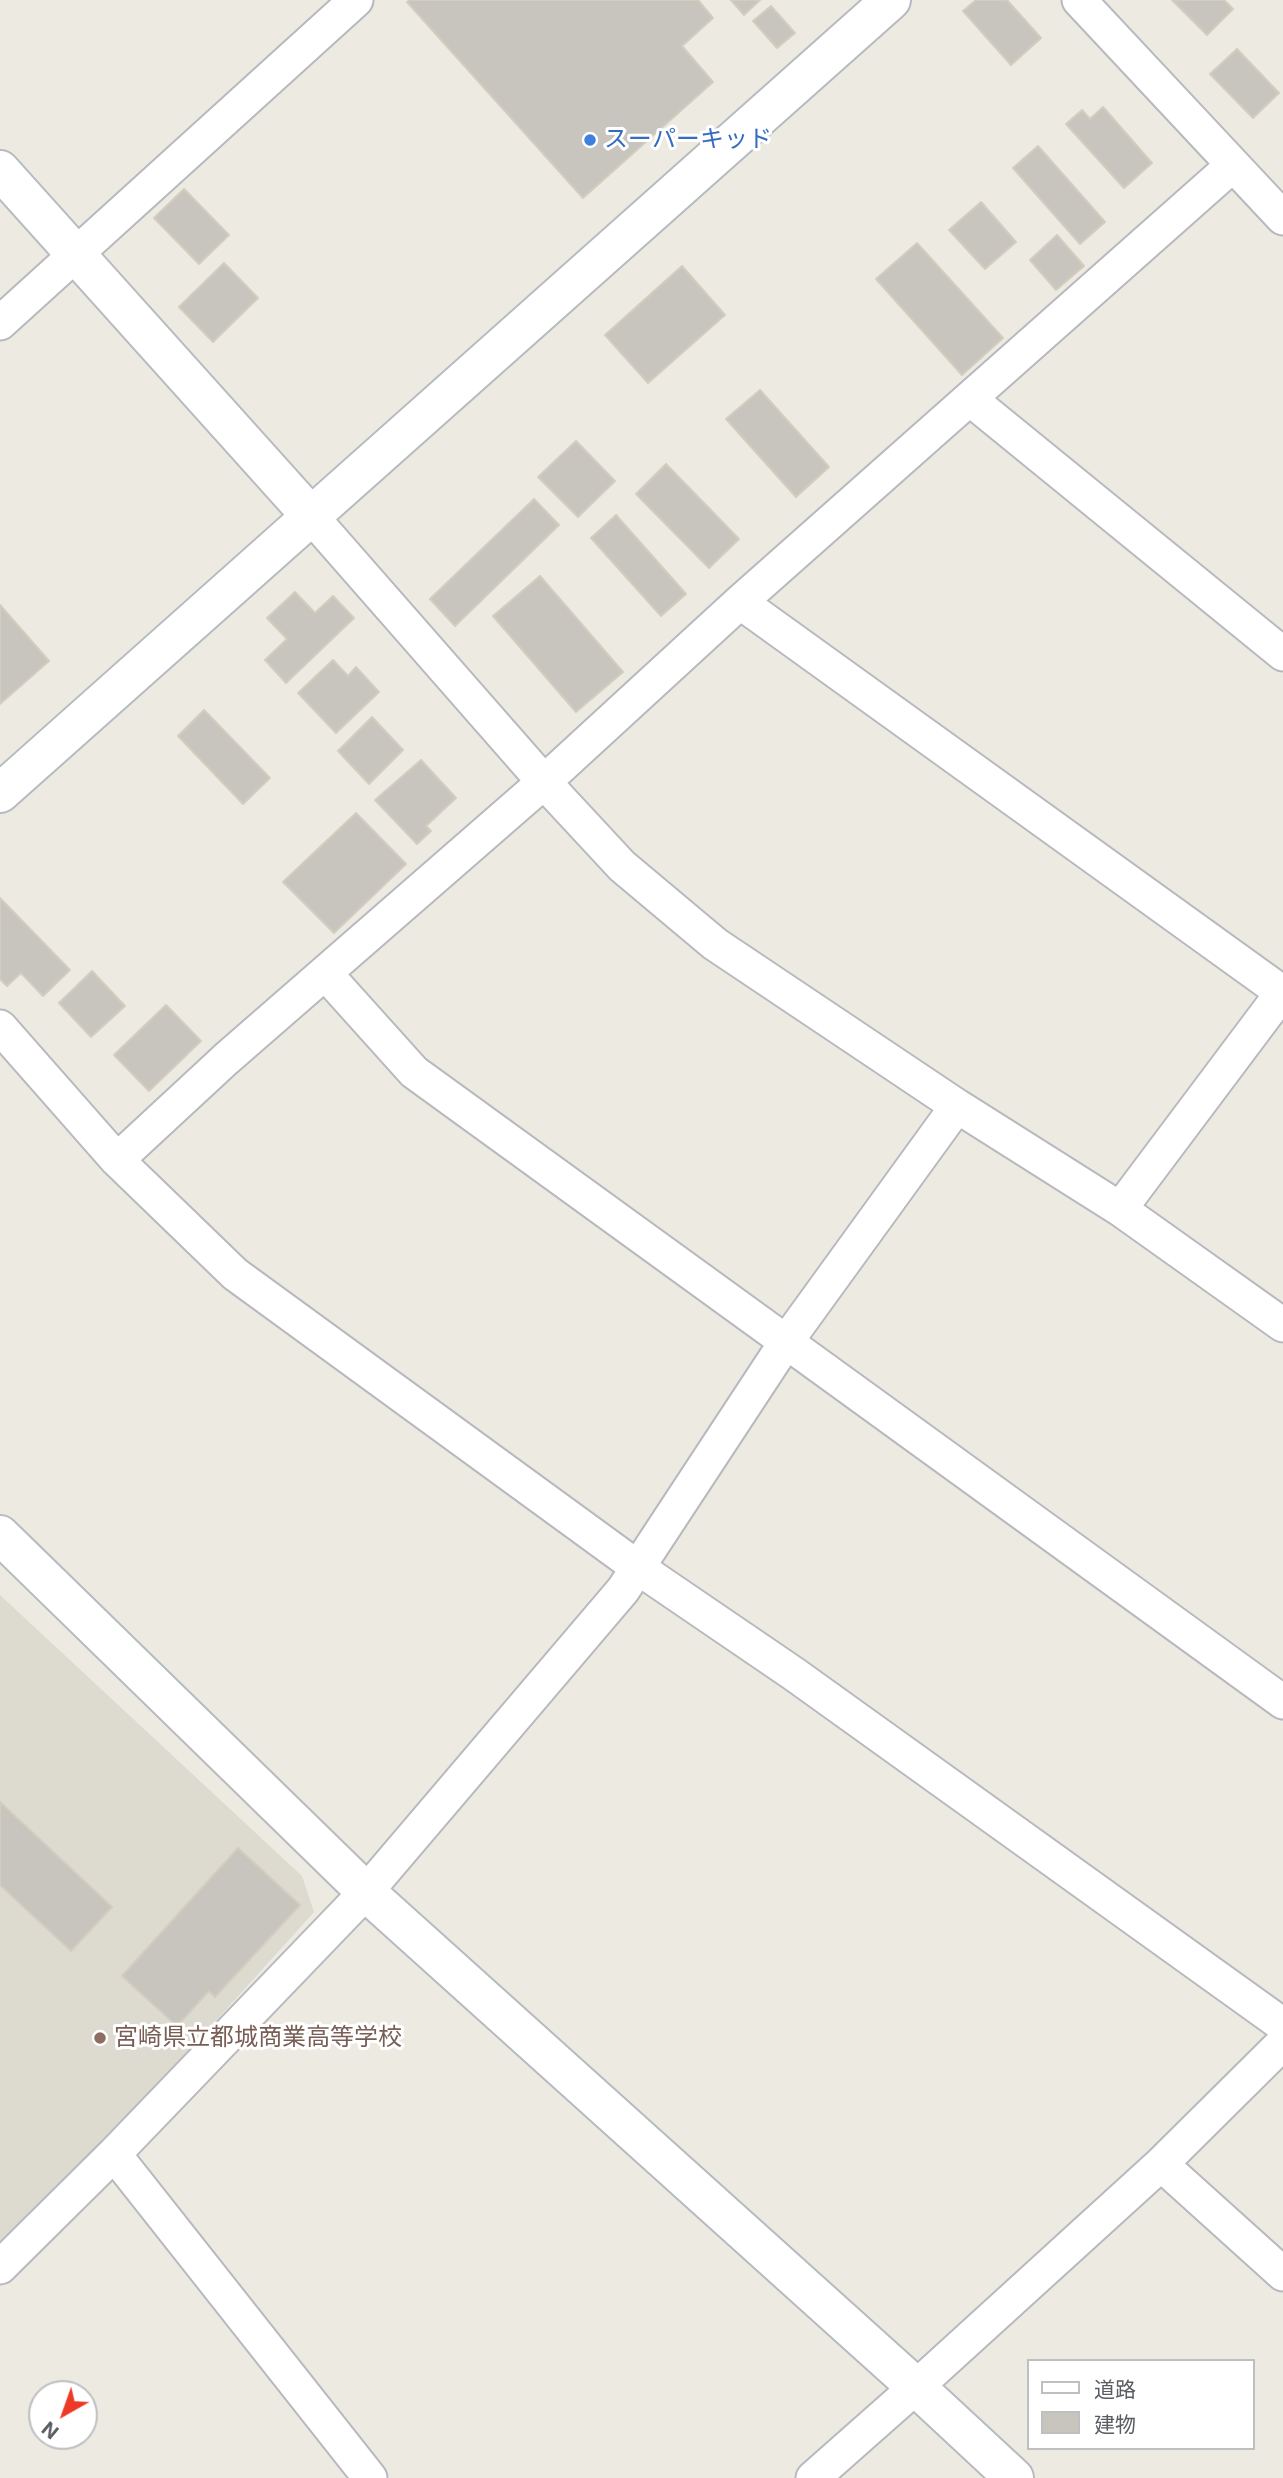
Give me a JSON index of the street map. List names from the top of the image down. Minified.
{"places":["スーパーキッド","宮崎県立都城商業高等学校"],"legend":["道路","建物"],"north":"bottom left"}
